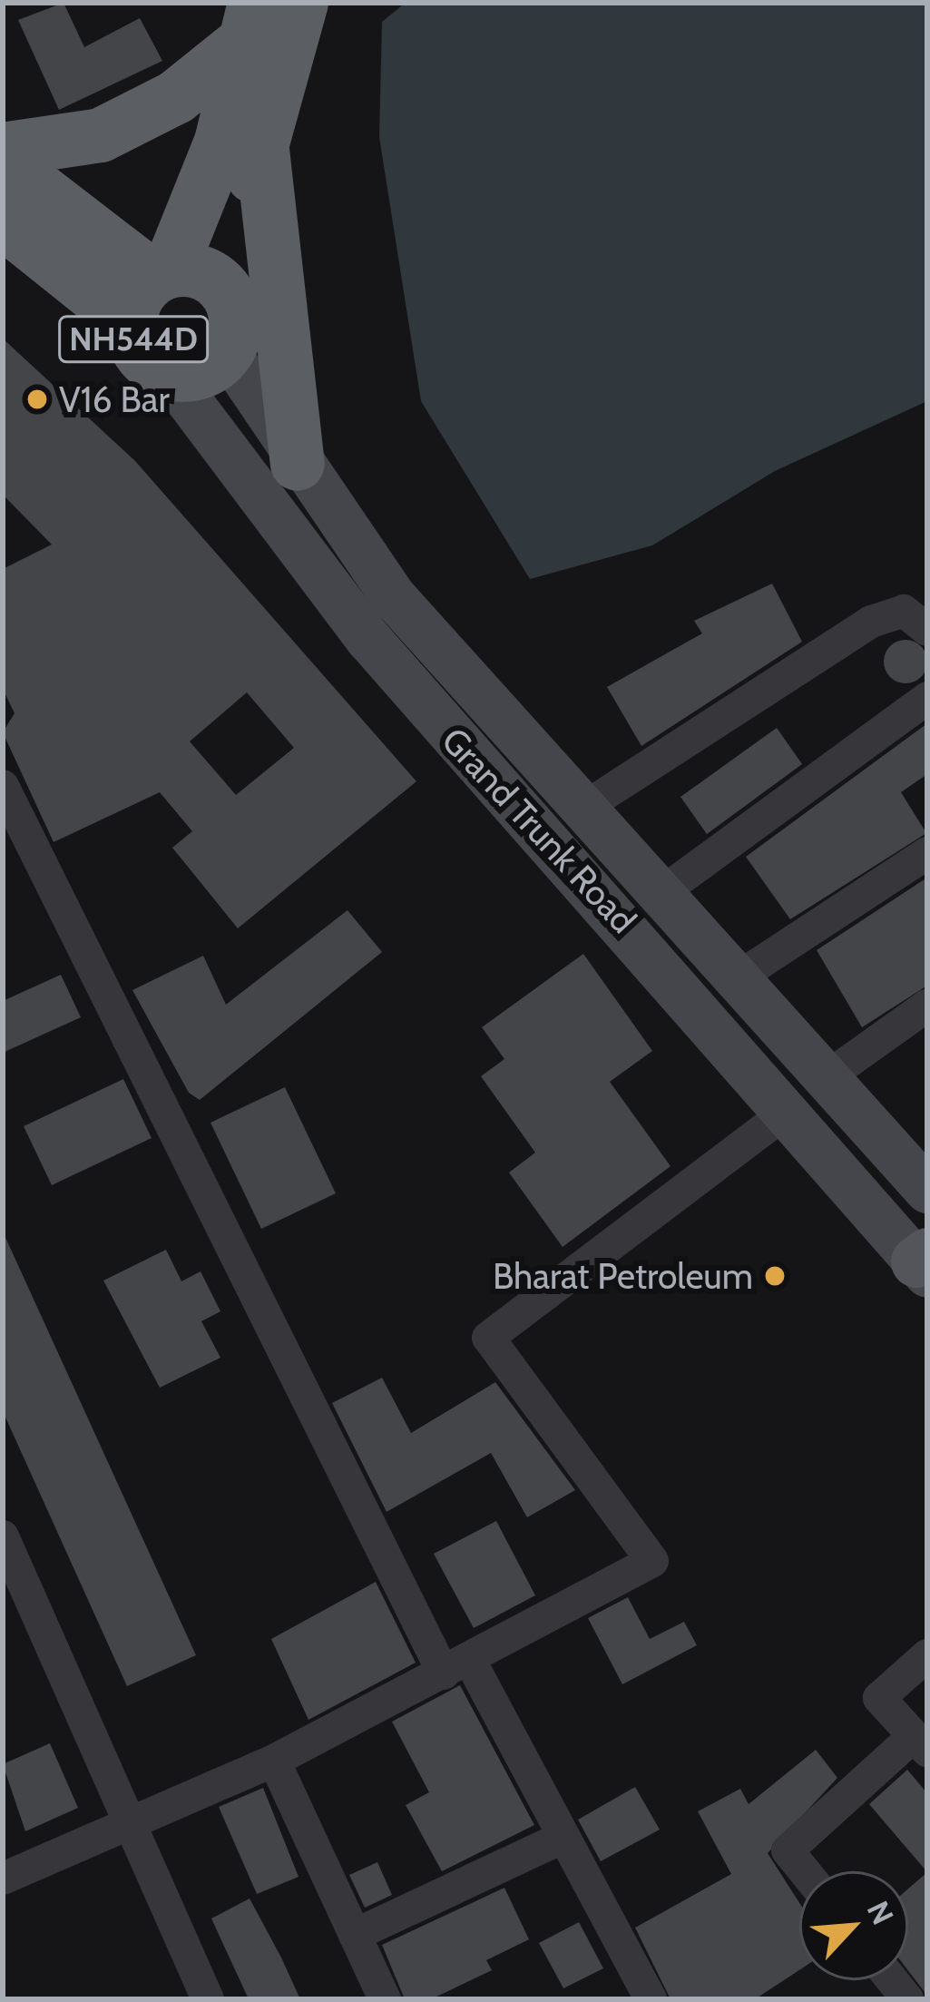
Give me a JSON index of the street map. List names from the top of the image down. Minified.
{"streets":{"highway":["NH544D"],"main road":["Grand Trunk Road"]},"crossings":[["NH544D","Grand Trunk Road"]],"places":["V16 Bar","Bharat Petroleum"],"north":"top right"}
